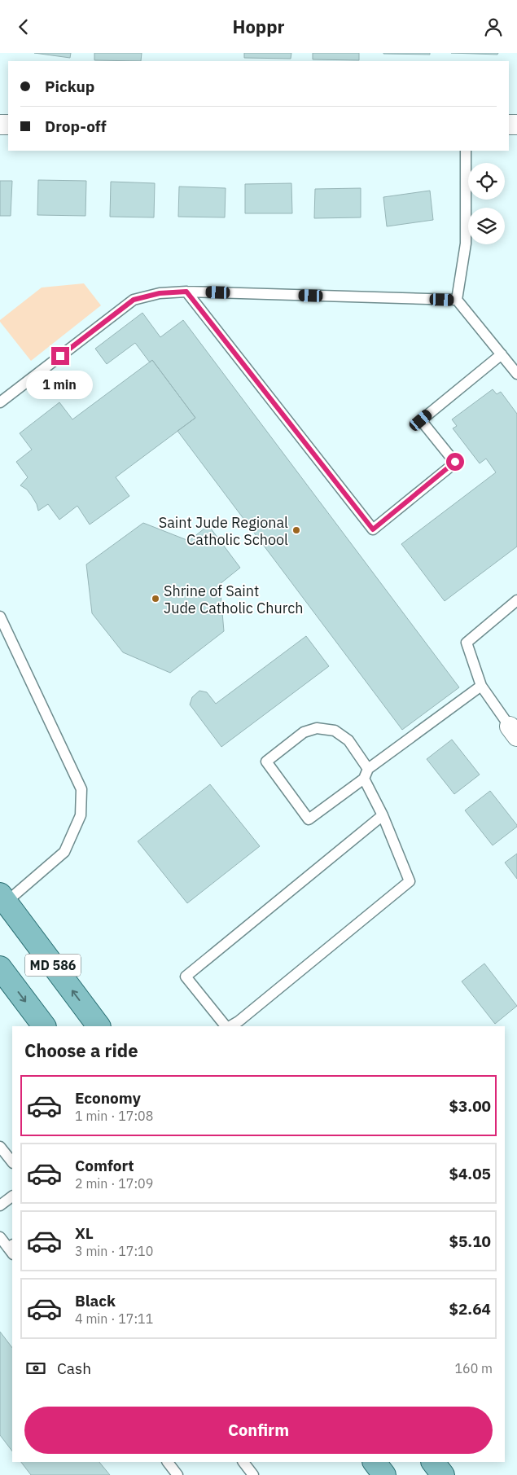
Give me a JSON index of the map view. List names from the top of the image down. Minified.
{"streets":{"main road":["MD 586"]},"places":["Saint Jude Regional Catholic School","Shrine of Saint Jude Catholic Church"],"page":{"header":"Hoppr","banner":["Pickup","Drop-off"],"bubble":"1 min","heading":"Choose a ride","list":[{"name":"Economy","note":"1 min · 17:08","value":"$3.00"},{"name":"Comfort","note":"2 min · 17:09","value":"$4.05"},{"name":"XL","note":"3 min · 17:10","value":"$5.10"},{"name":"Black","note":"4 min · 17:11","value":"$2.64"}],"pay":["Cash","160 m"],"buttons":"Confirm"}}
